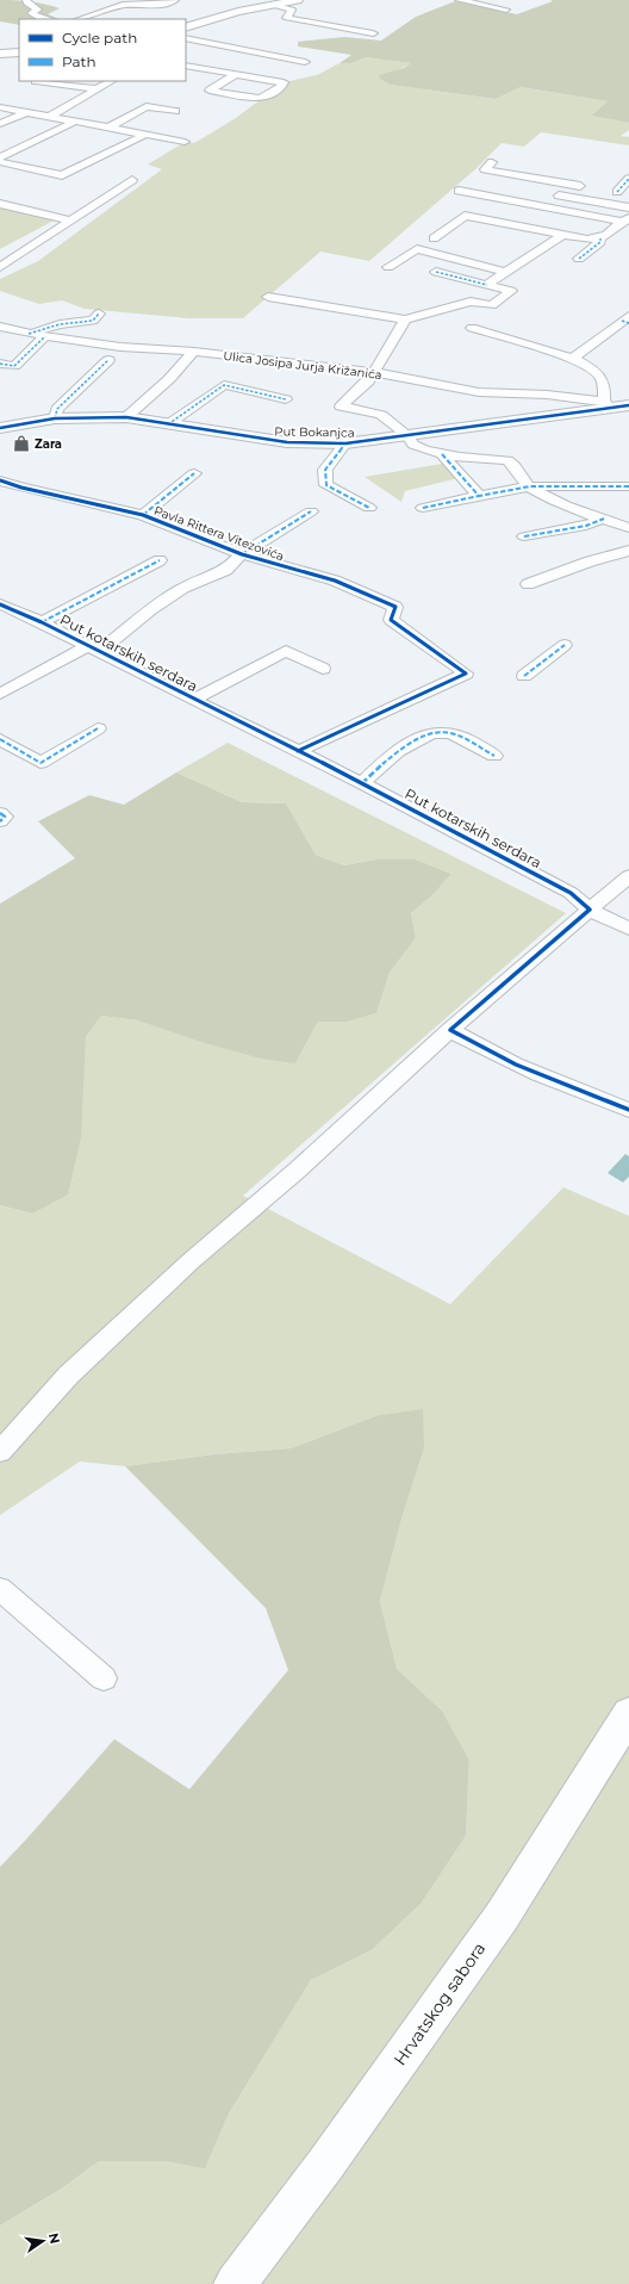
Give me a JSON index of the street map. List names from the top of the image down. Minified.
{"streets":{"main road":["Put Bokanjca","Hrvatskog sabora"],"street":["Ulica Josipa Jurja Križanića","Pavla Rittera Vitezovića","Put kotarskih serdara"]},"crossings":[["Ulica Josipa Jurja Križanića","Put Bokanjca"],["Pavla Rittera Vitezovića","Put kotarskih serdara"]],"places":{"shop":["Zara"]},"legend":["Cycle path","Path"],"north":"right"}
